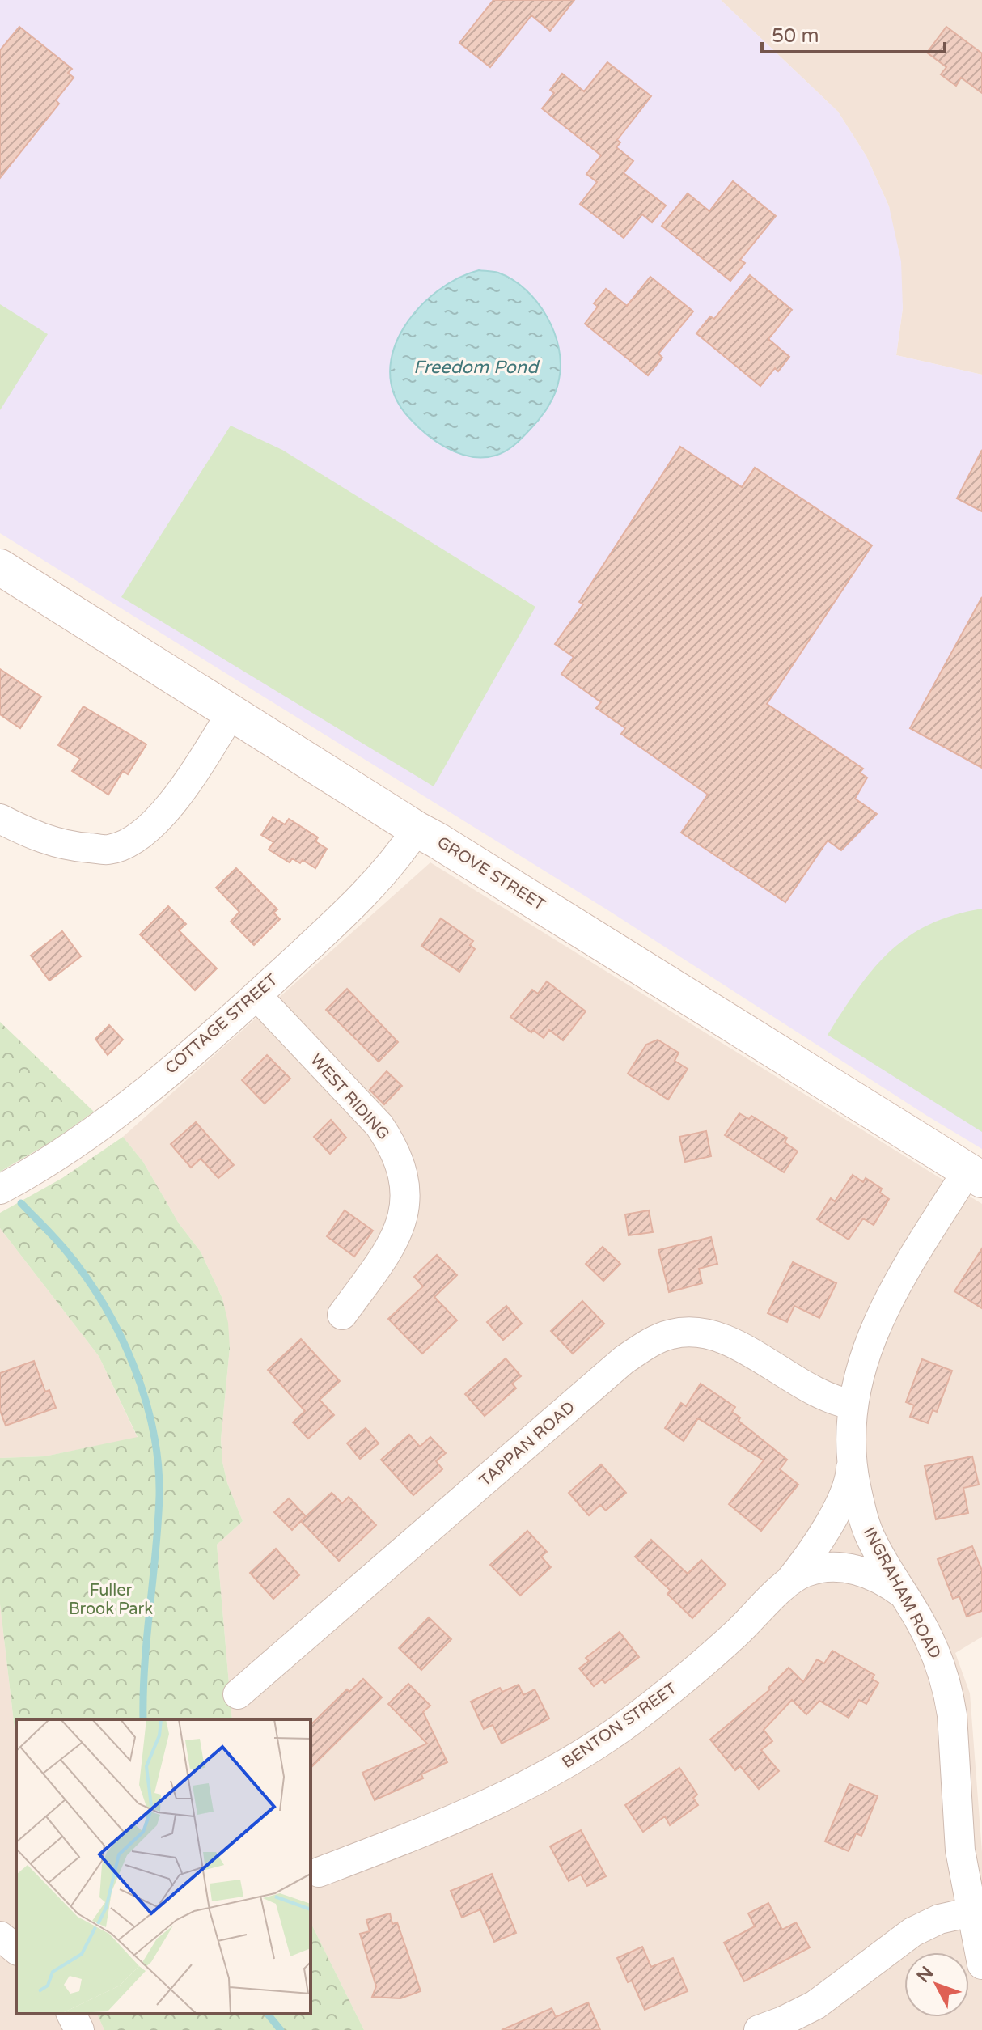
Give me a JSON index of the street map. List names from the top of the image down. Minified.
{"streets":{"street":["GROVE STREET","COTTAGE STREET","WEST RIDING","TAPPAN ROAD","INGRAHAM ROAD","BENTON STREET"]},"crossings":[["GROVE STREET","COTTAGE STREET"],["GROVE STREET","INGRAHAM ROAD"],["COTTAGE STREET","WEST RIDING"],["TAPPAN ROAD","INGRAHAM ROAD"],["INGRAHAM ROAD","BENTON STREET"]],"water":["Freedom Pond"],"parks":["Fuller Brook Park"],"scale_bar":"50 m","north":"top left"}
